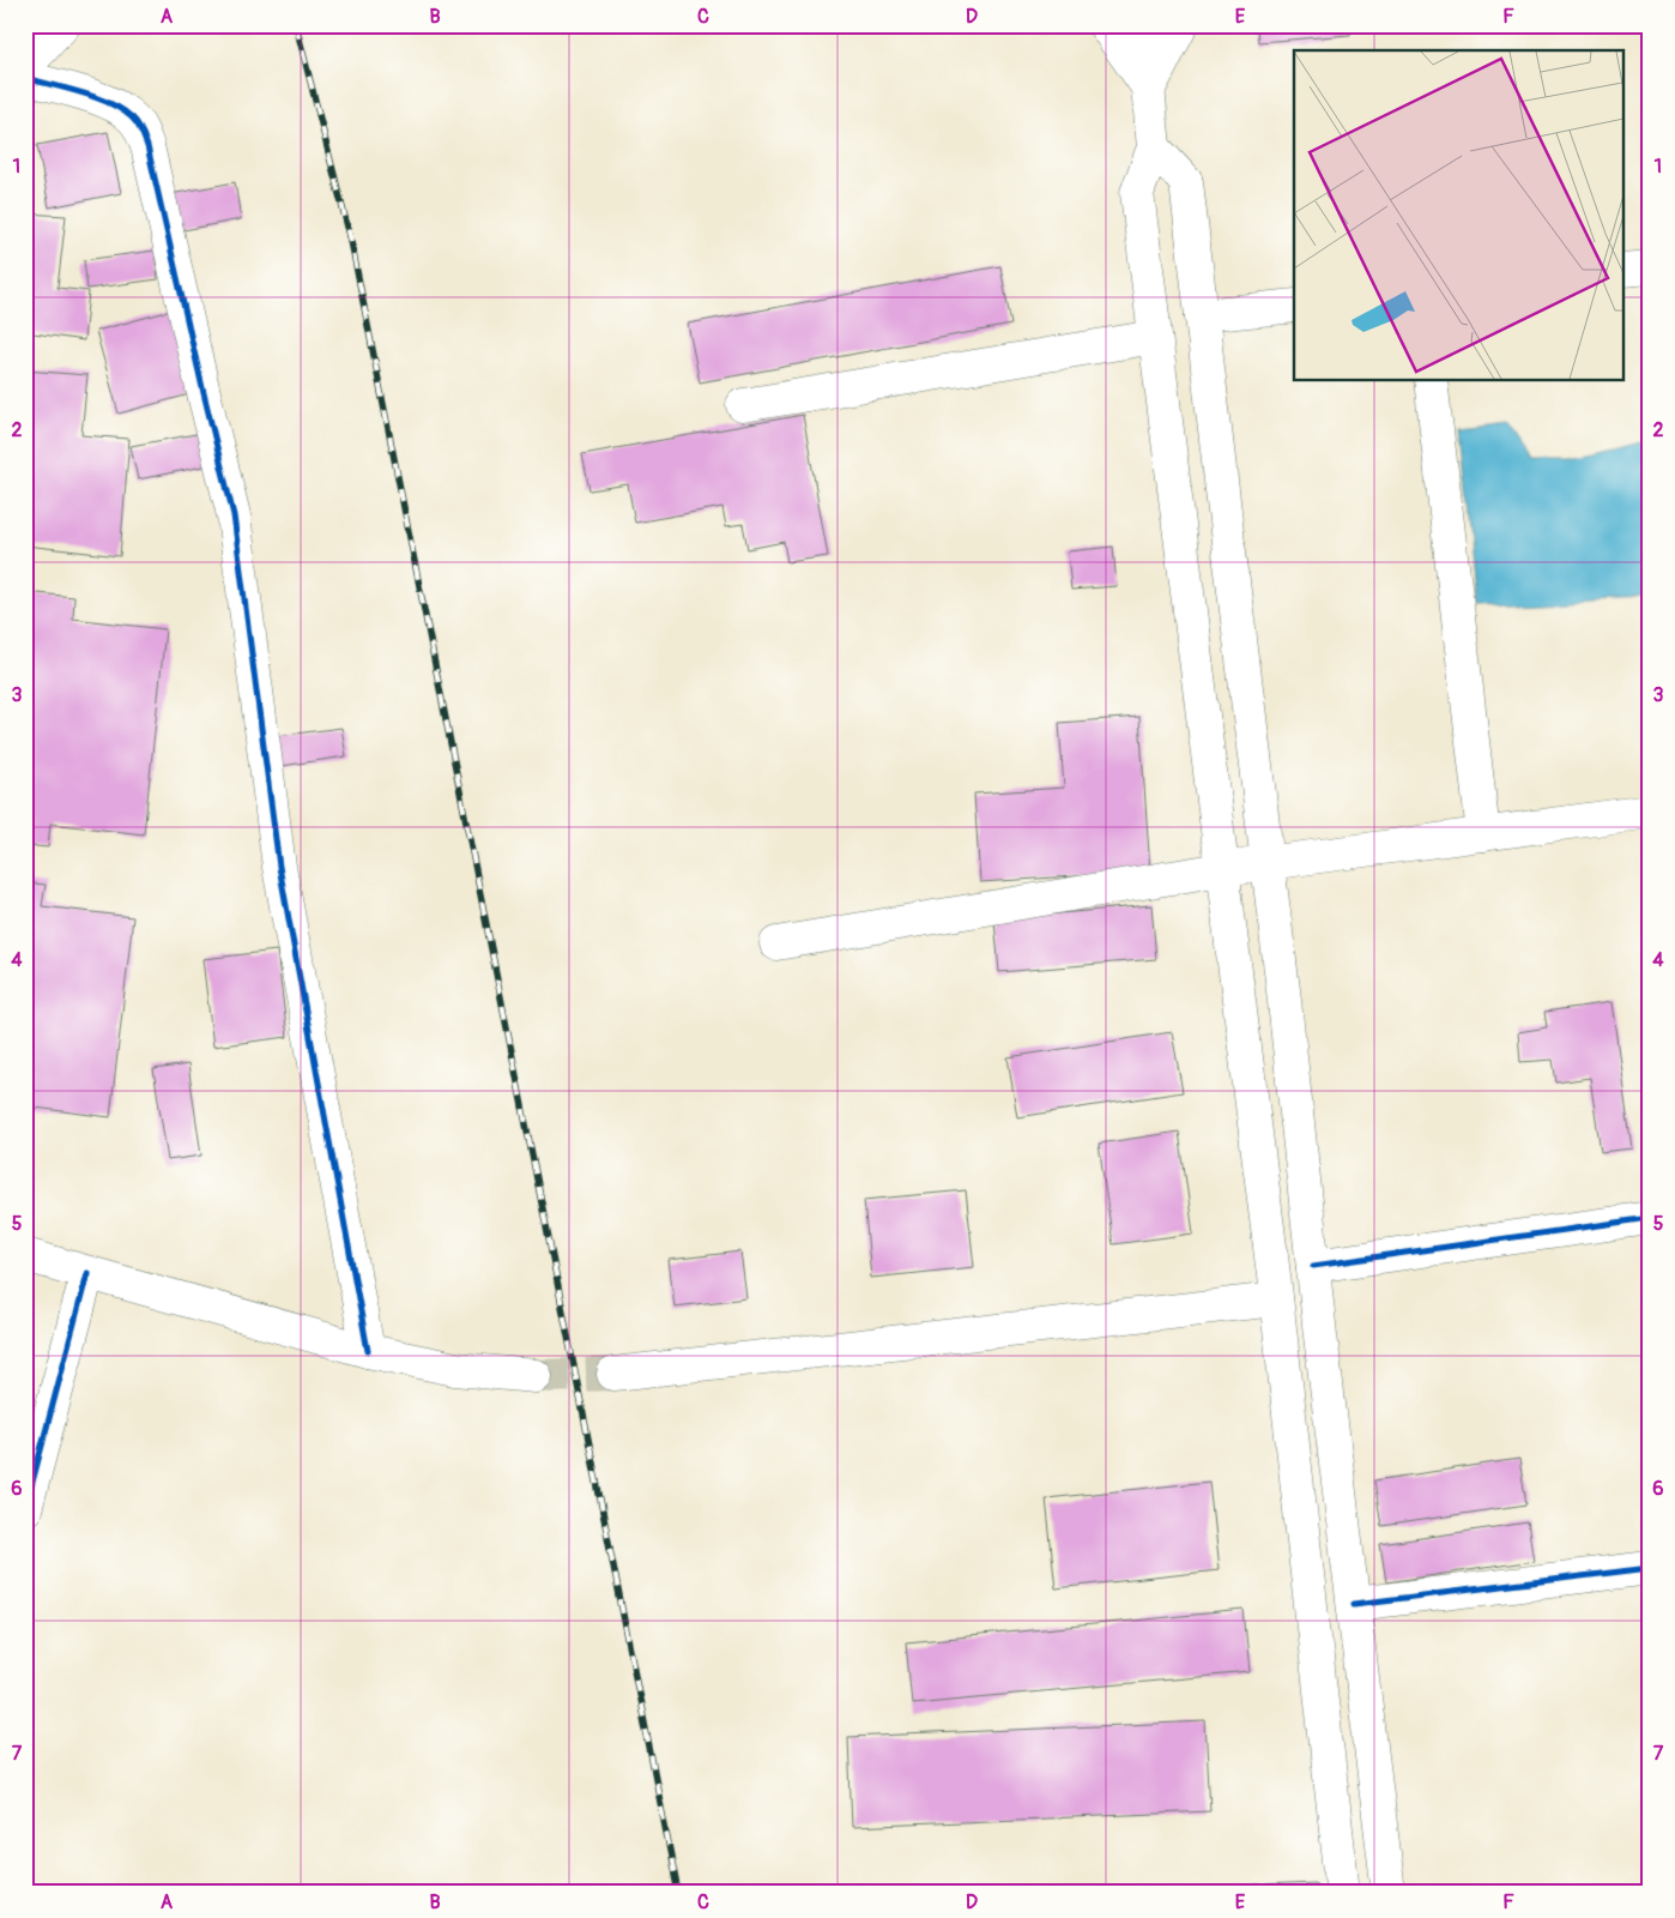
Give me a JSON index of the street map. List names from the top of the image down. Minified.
{"grid":{"columns":["A","B","C","D","E","F"],"rows":["1","2","3","4","5","6","7"]}}
